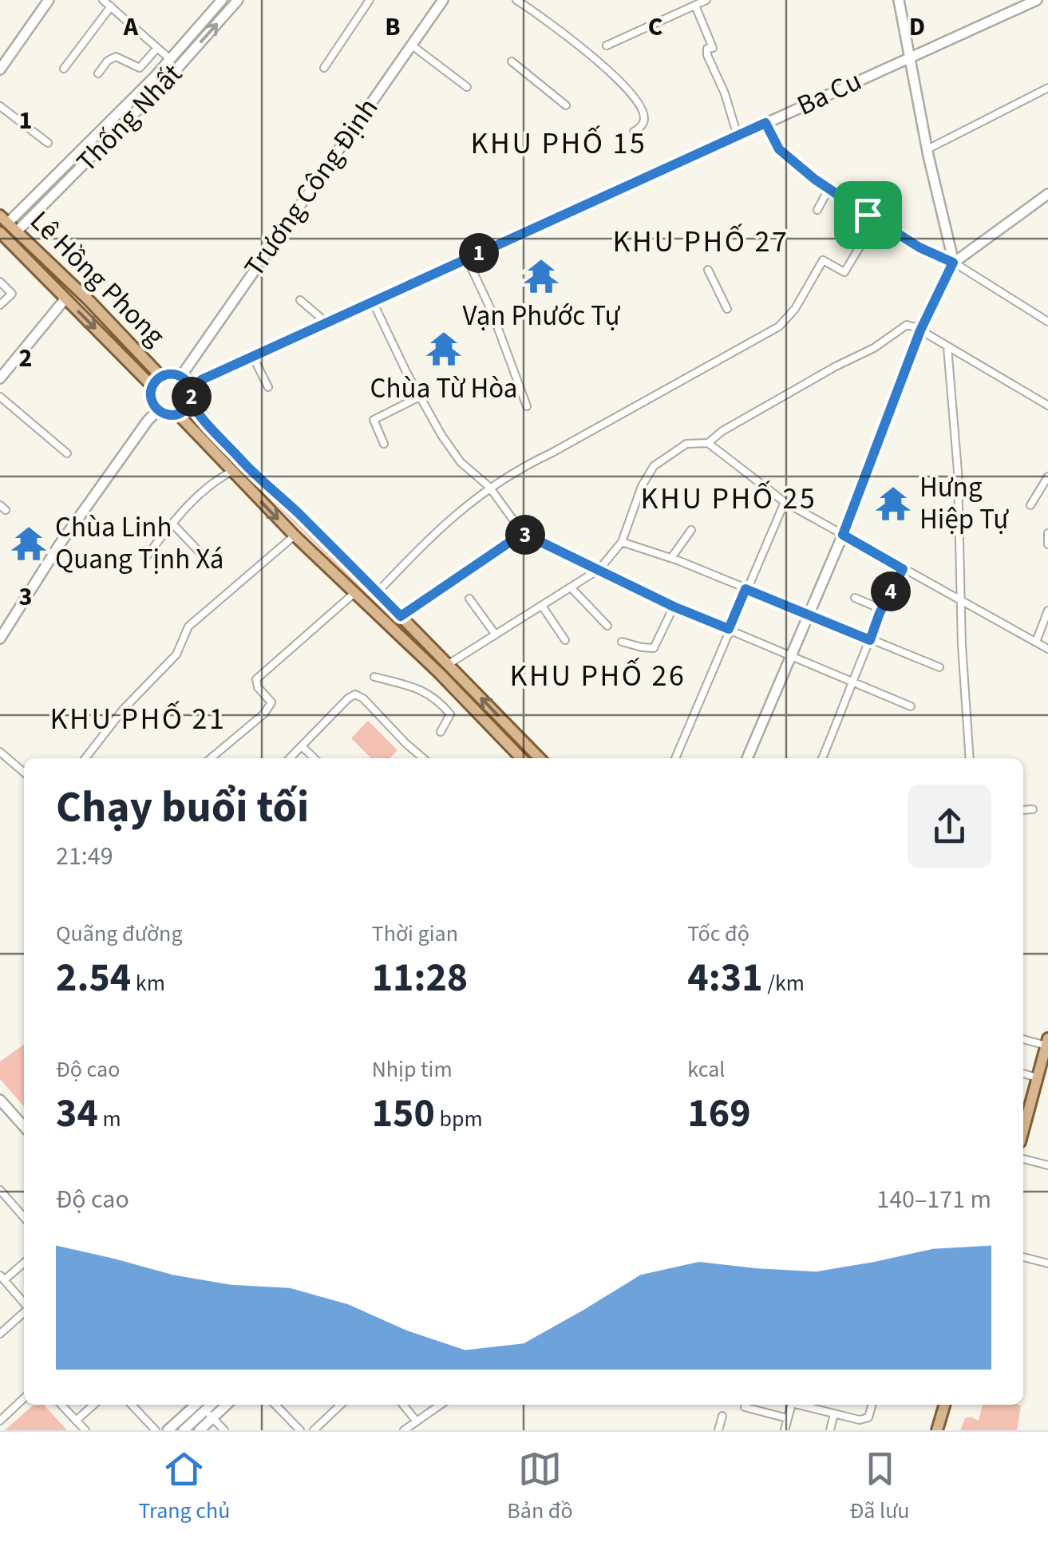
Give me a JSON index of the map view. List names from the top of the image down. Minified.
{"streets":{"main road":["Ba Cu","Thống Nhất","Trương Công Định","Lê Hồng Phong"]},"crossings":[["Ba Cu","Trương Công Định"],["Ba Cu","Lê Hồng Phong"],["Thống Nhất","Lê Hồng Phong"],["Trương Công Định","Lê Hồng Phong"]],"districts":["KHU PHỐ 15","KHU PHỐ 27","KHU PHỐ 25","KHU PHỐ 26","KHU PHỐ 21"],"places":{"temple":["Vạn Phước Tự","Chùa Từ Hòa","Hưng Hiệp Tự","Chùa Linh Quang Tịnh Xá"]},"page":{"pins":["1","2","3","4"],"heading":["Chạy buổi tối","21:49"],"stats":[["Quãng đường","2.54 km"],["Thời gian","11:28"],["Tốc độ","4:31 /km"],["Độ cao","34 m"],["Nhịp tim","150 bpm"],["kcal","169"]],"chart":["Độ cao","140–171 m"],"tabs":["Trang chủ","Bản đồ","Đã lưu"]},"grid":{"columns":["A","B","C","D"],"rows":["1","2","3"]}}
